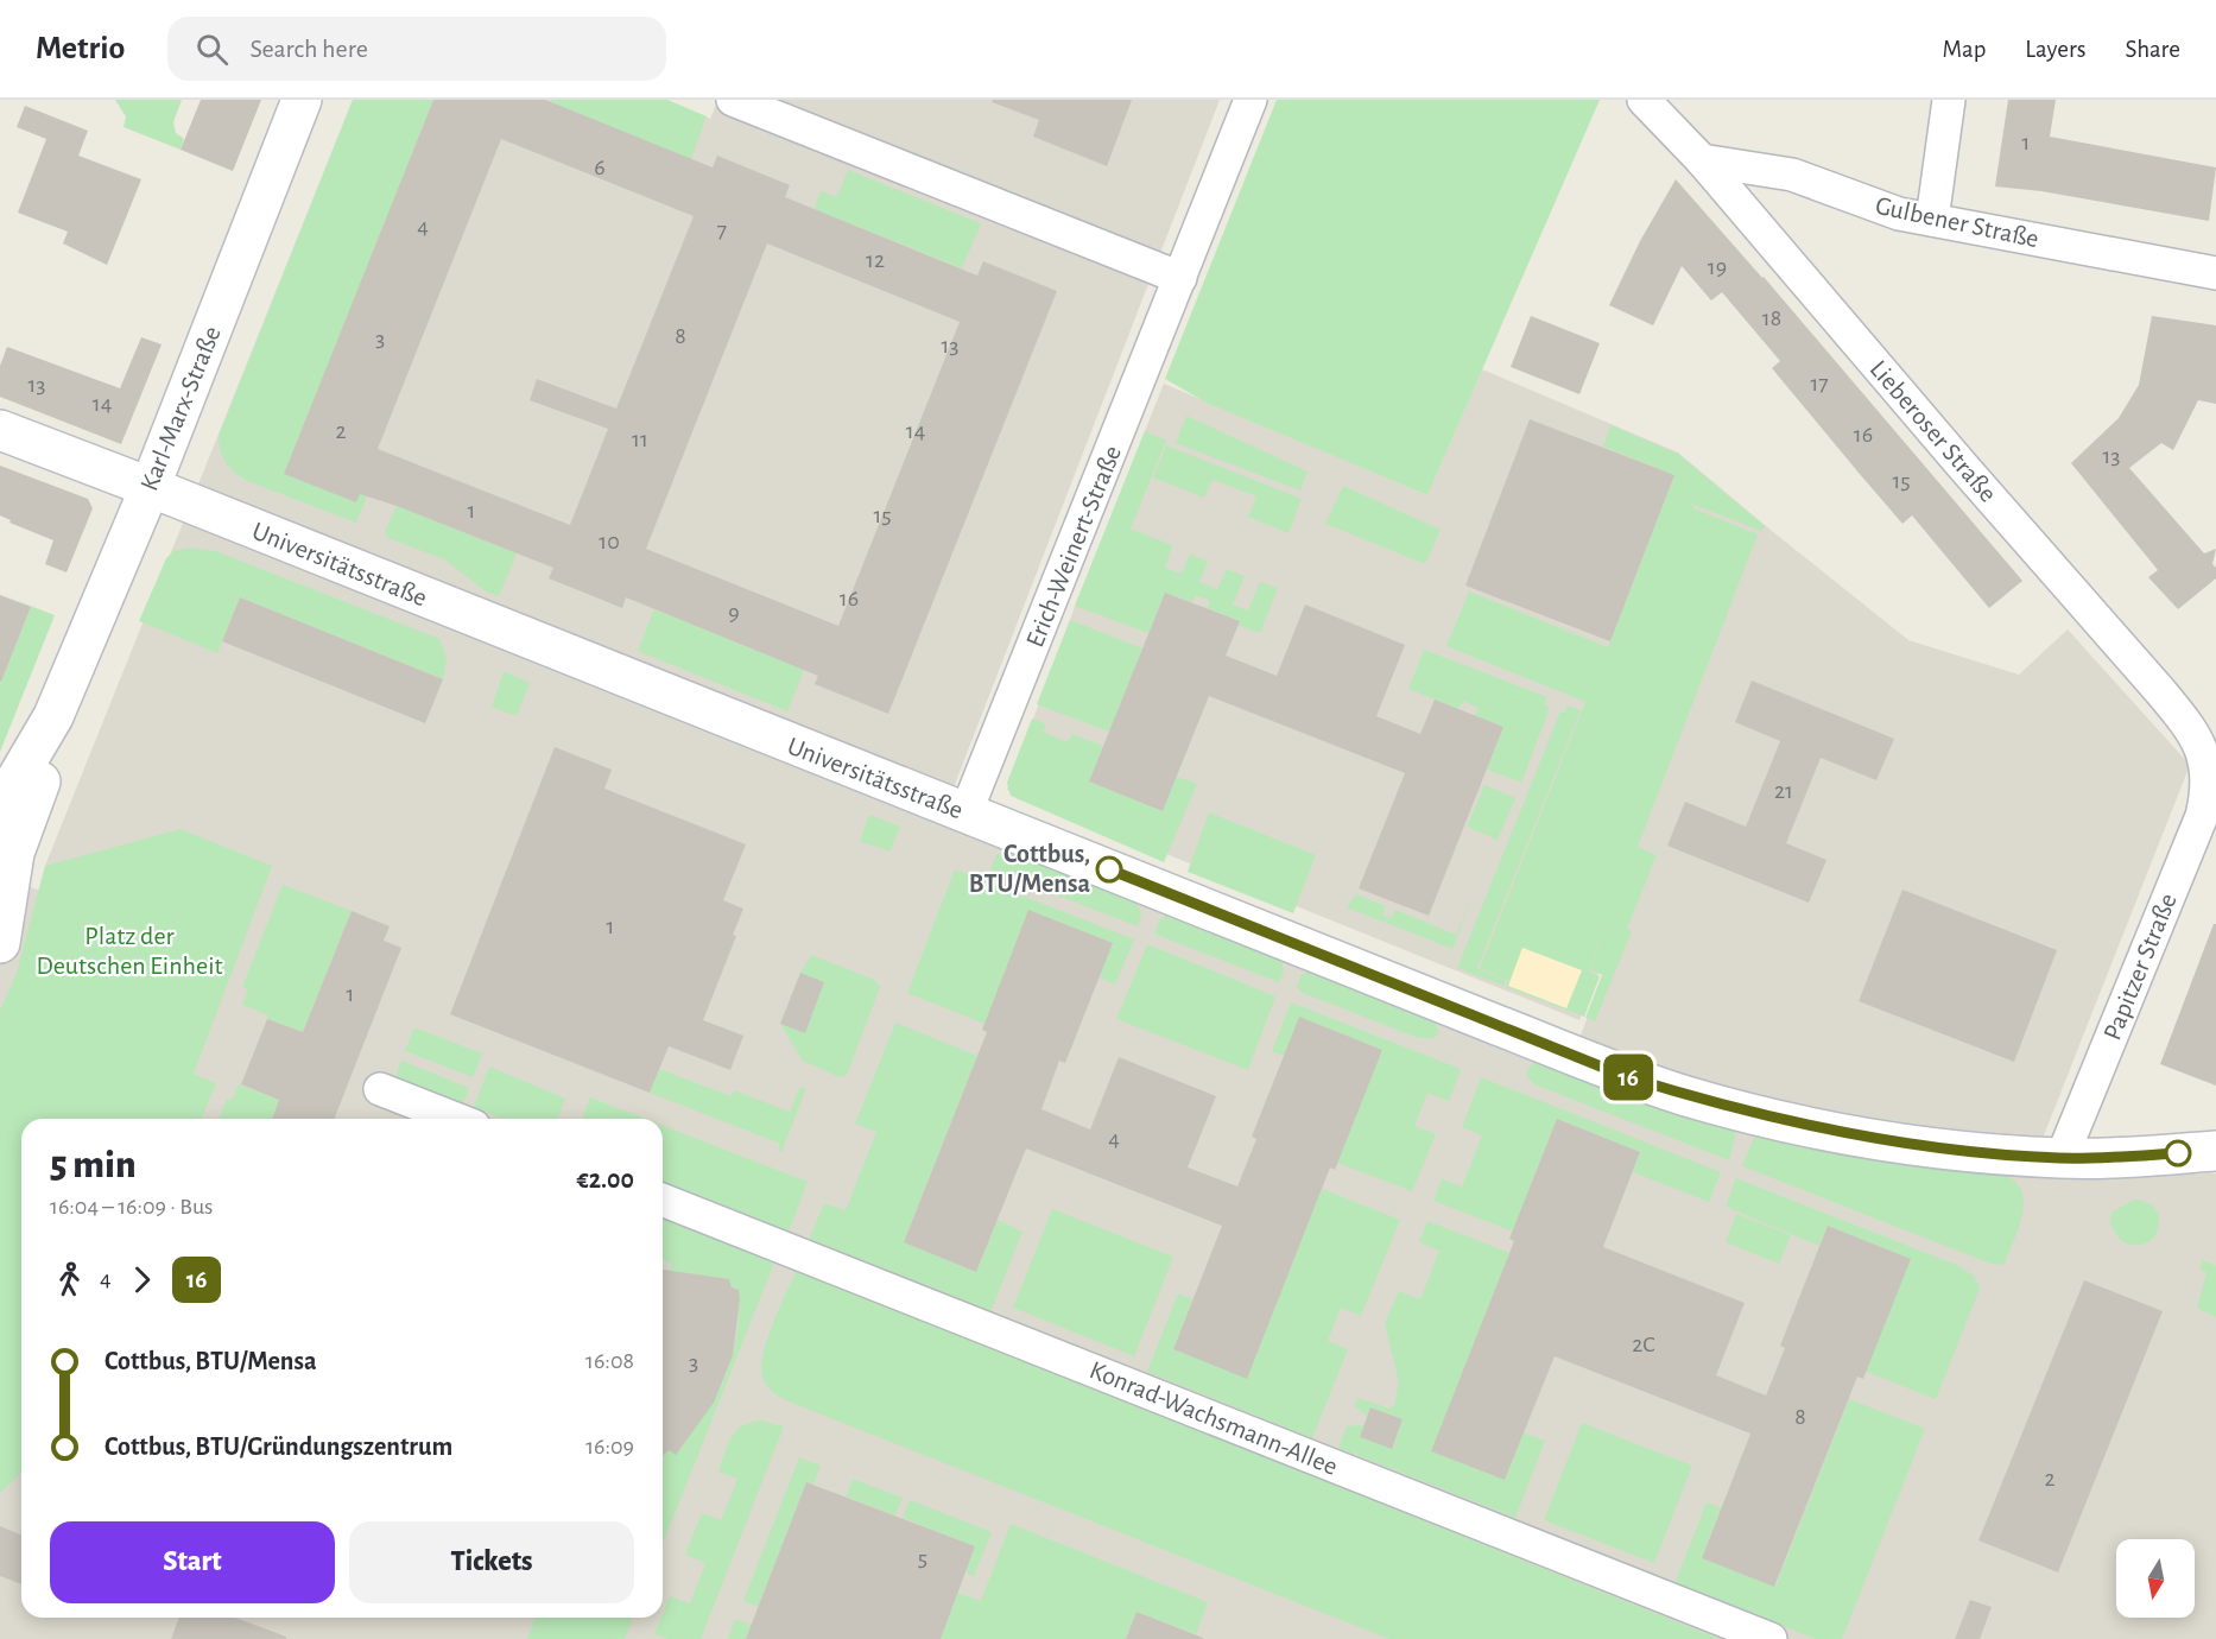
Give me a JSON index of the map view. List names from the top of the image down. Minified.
{"streets":{"street":["Gulbener Straße","Karl-Marx-Straße","Lieberoser Straße","Erich-Weinert-Straße","Universitätsstraße","Papitzer Straße","Konrad-Wachsmann-Allee"]},"crossings":[["Gulbener Straße","Lieberoser Straße"],["Karl-Marx-Straße","Universitätsstraße"],["Lieberoser Straße","Papitzer Straße"],["Erich-Weinert-Straße","Universitätsstraße"],["Universitätsstraße","Papitzer Straße"]],"parks":["Platz der Deutschen Einheit"],"places":["Cottbus, BTU/Mensa"],"lines":["bus line 16"],"house_numbers":["1","6","4","7","12","19","18","8","3","13","17","13","14","2","14","16","11","13","15","1","15","10","16","9","21","1","1","4","2C","3","8","2","5"],"north":"bottom","page":{"header":"Metrio","search":"Search here","nav":["Map","Layers","Share"],"on_map":"16","heading":["5 min","16:04 – 16:09 · Bus","€2.00"],"legs":["4","16"],"list":[{"name":"Cottbus, BTU/Mensa","value":"16:08"},{"name":"Cottbus, BTU/Gründungszentrum","value":"16:09"}],"buttons":["Start","Tickets"]}}
